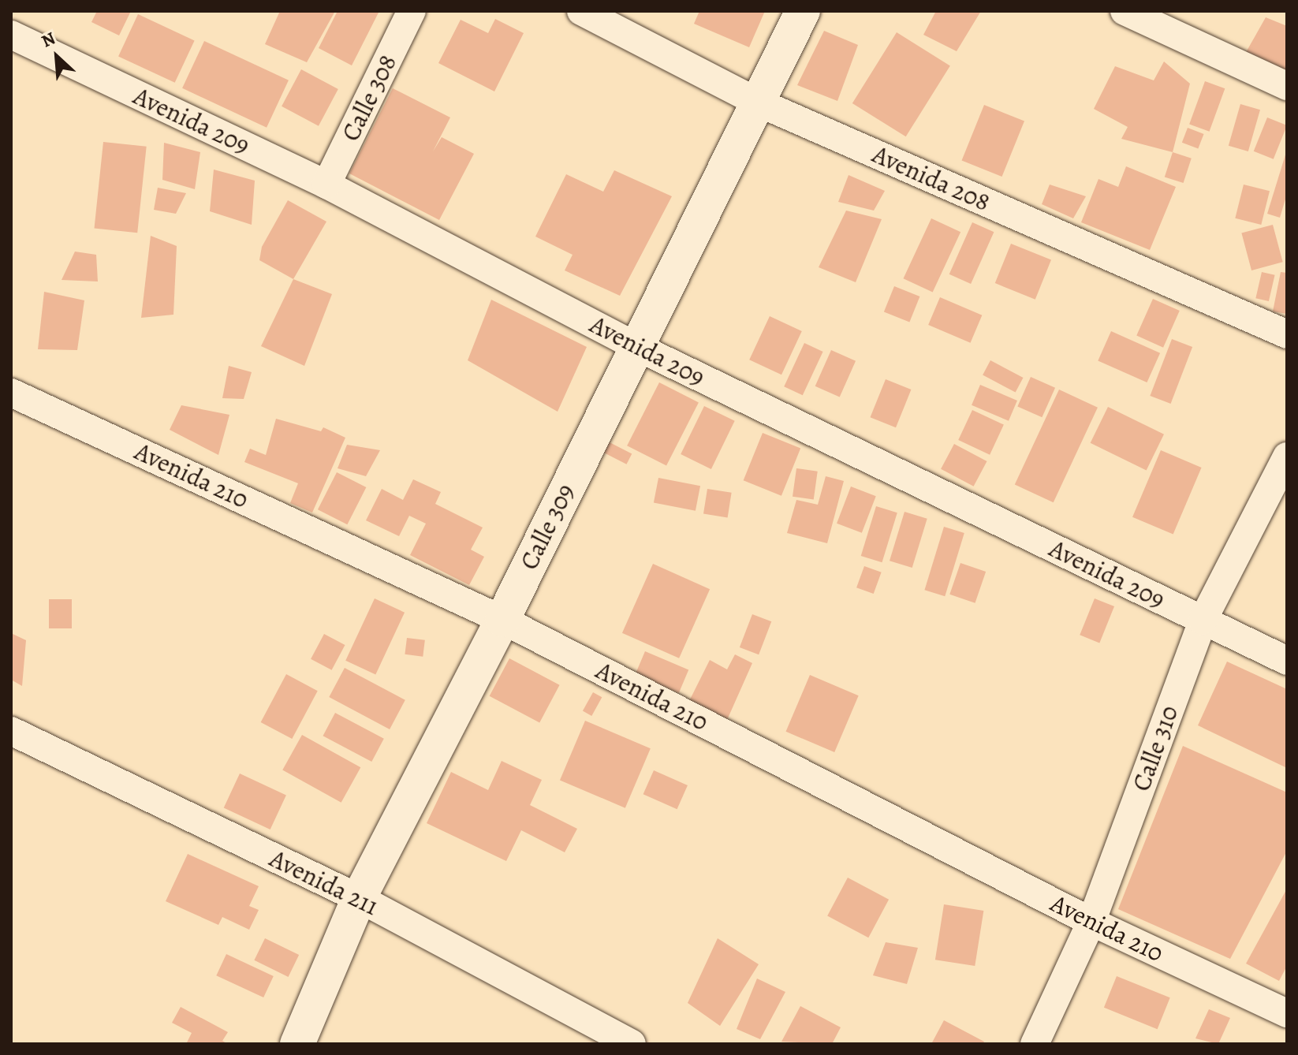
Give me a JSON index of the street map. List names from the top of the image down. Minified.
{"streets":{"street":["Calle 308","Avenida 209","Avenida 208","Avenida 210","Calle 309","Calle 310","Avenida 211"]},"crossings":[["Calle 308","Avenida 209"],["Avenida 209","Calle 309"],["Avenida 209","Calle 310"],["Avenida 208","Calle 309"],["Avenida 210","Calle 309"],["Avenida 210","Calle 310"],["Calle 309","Avenida 211"]],"north":"top left"}
